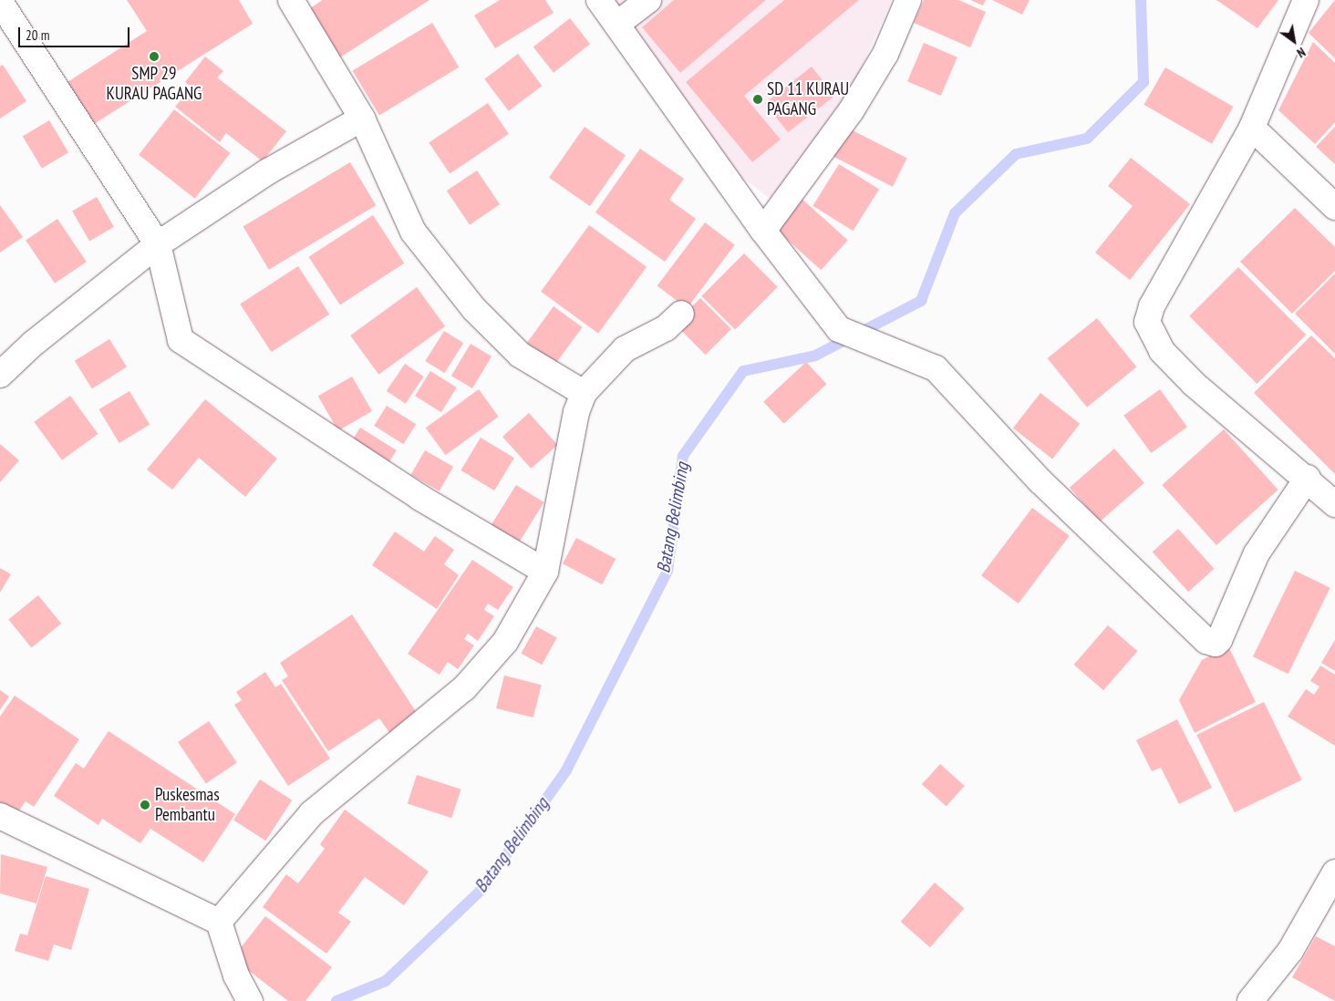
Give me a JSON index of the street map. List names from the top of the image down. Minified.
{"water":["Batang Belimbing"],"places":["SMP 29 KURAU PAGANG","SD 11 KURAU PAGANG","Puskesmas Pembantu"],"scale_bar":"20 m","north":"bottom right"}
